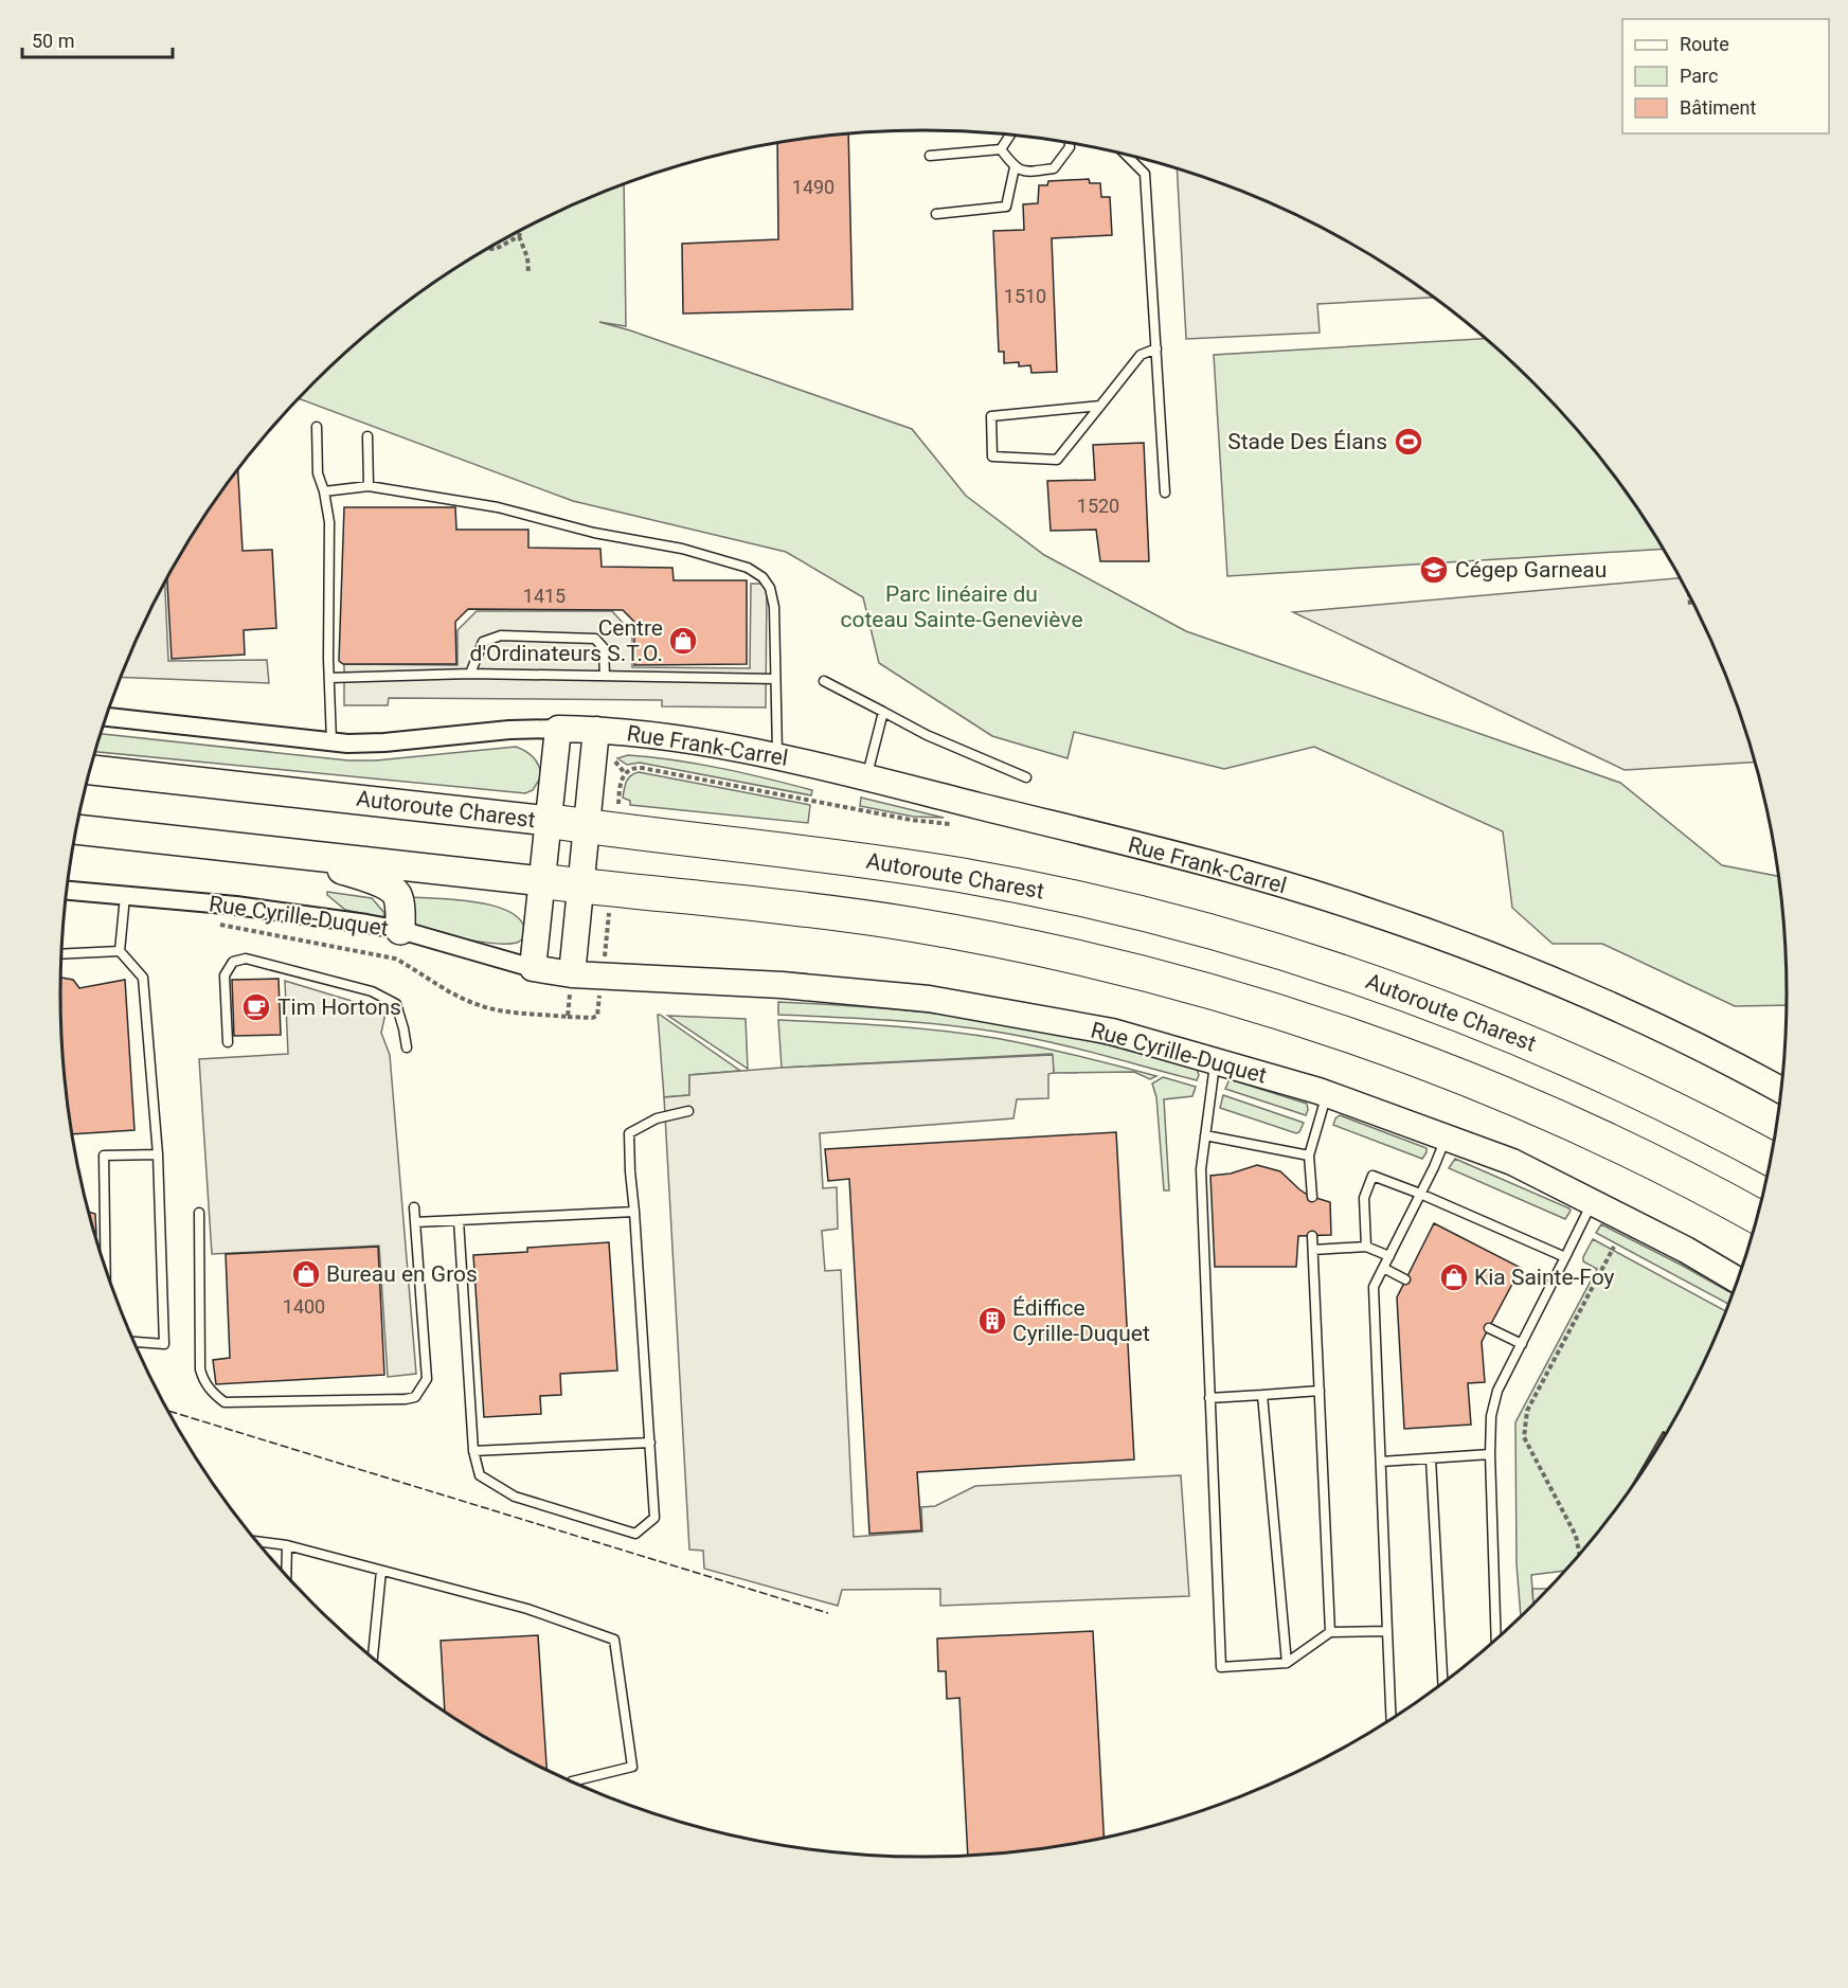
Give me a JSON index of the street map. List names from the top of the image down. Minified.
{"streets":{"highway":["Autoroute Charest"],"street":["Rue Frank-Carrel","Rue Cyrille-Duquet"]},"crossings":[["Rue Frank-Carrel","Autoroute Charest"]],"parks":["Parc linéaire du coteau Sainte-Geneviève"],"places":{"sports":["Stade Des Élans"],"school or university":["Cégep Garneau"],"shop":["Centre d'Ordinateurs S.T.O.","Bureau en Gros","Kia Sainte-Foy"],"cafe":["Tim Hortons"],"building":["Édiffice Cyrille-Duquet"]},"house_numbers":["1490","1510","1520","1415","1400"],"legend":["Route","Parc","Bâtiment"],"scale_bar":"50 m"}
